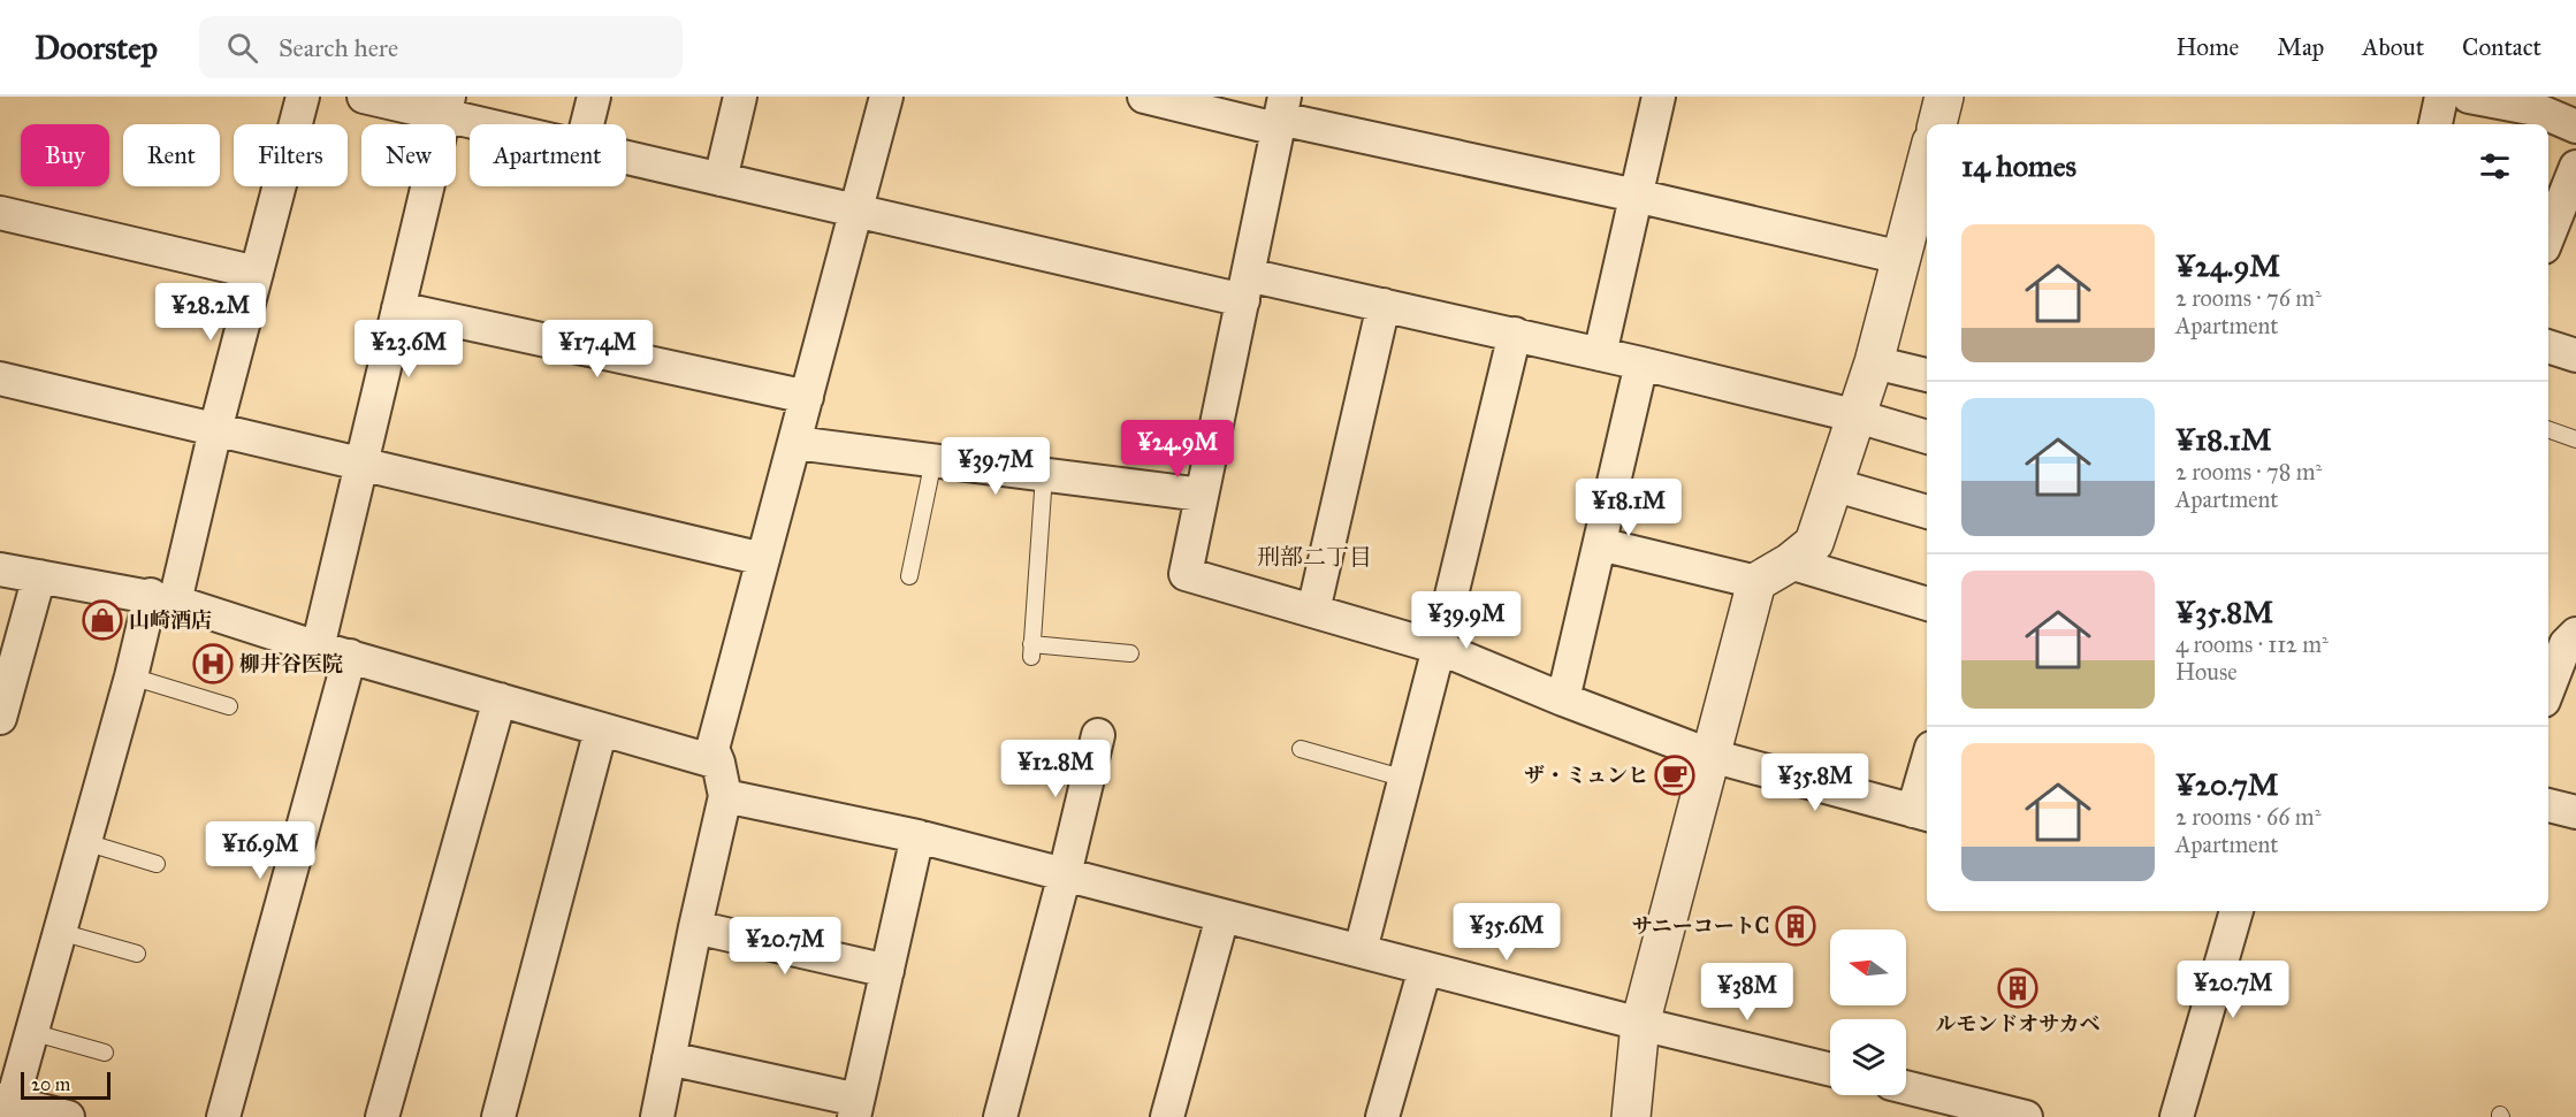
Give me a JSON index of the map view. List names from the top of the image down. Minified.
{"districts":["刑部二丁目"],"places":{"shop":["山崎酒店"],"hospital":["柳井谷医院"],"cafe":["ザ・ミュンヒ"],"building":["サニーコートC","ルモンドオサカベ"]},"scale_bar":"20 m","north":"left","page":{"header":"Doorstep","search":"Search here","nav":["Home","Map","About","Contact"],"chip":["Buy","Rent","Filters","New","Apartment"],"heading":"14 homes","list":[{"name":"¥24.9M","note":"2 rooms · 76 m² · Apartment"},{"name":"¥18.1M","note":"2 rooms · 78 m² · Apartment"},{"name":"¥35.8M","note":"4 rooms · 112 m² · House"},{"name":"¥20.7M","note":"2 rooms · 66 m² · Apartment"}],"price":["¥28.2M","¥23.6M","¥17.4M","¥24.9M","¥39.7M","¥18.1M","¥39.9M","¥12.8M","¥35.8M","¥16.9M","¥35.6M","¥20.7M","¥20.7M","¥38M"],"scale":"20 m"}}
